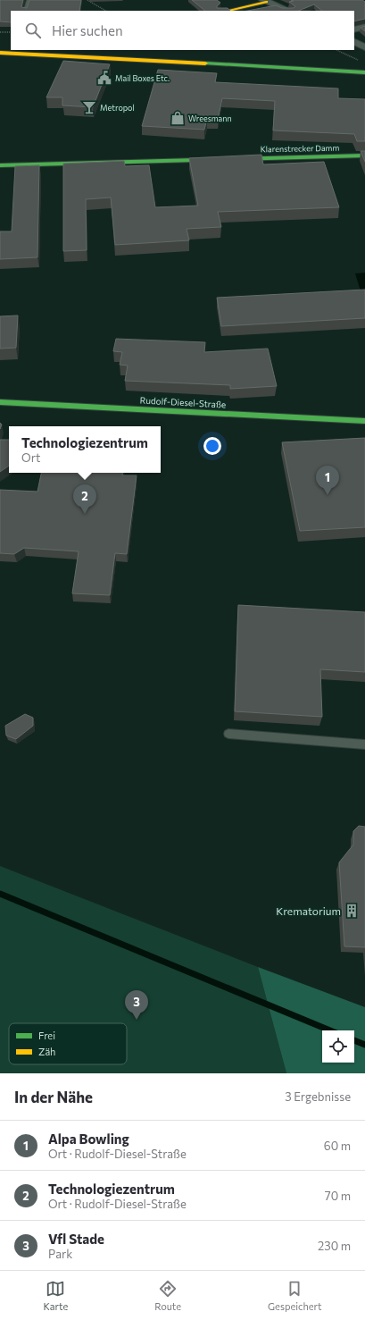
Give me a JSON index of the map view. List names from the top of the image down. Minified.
{"streets":{"street":["Klarenstrecker Damm","Rudolf-Diesel-Straße"]},"places":{"public building":["Mail Boxes Etc."],"bar":["Metropol"],"shop":["Wreesmann"],"building":["Krematorium"]},"legend":["Frei","Zäh"],"page":{"search":"Hier suchen","popup":["Technologiezentrum","Ort"],"pins":["1","2","3"],"heading":["In der Nähe","3 Ergebnisse"],"list":[{"mark":"1","name":"Alpa Bowling","note":"Ort · Rudolf-Diesel-Straße","value":"60 m"},{"mark":"2","name":"Technologiezentrum","note":"Ort · Rudolf-Diesel-Straße","value":"70 m"},{"mark":"3","name":"Vfl Stade","note":"Park","value":"230 m"}],"nav":["Karte","Route","Gespeichert"]}}
